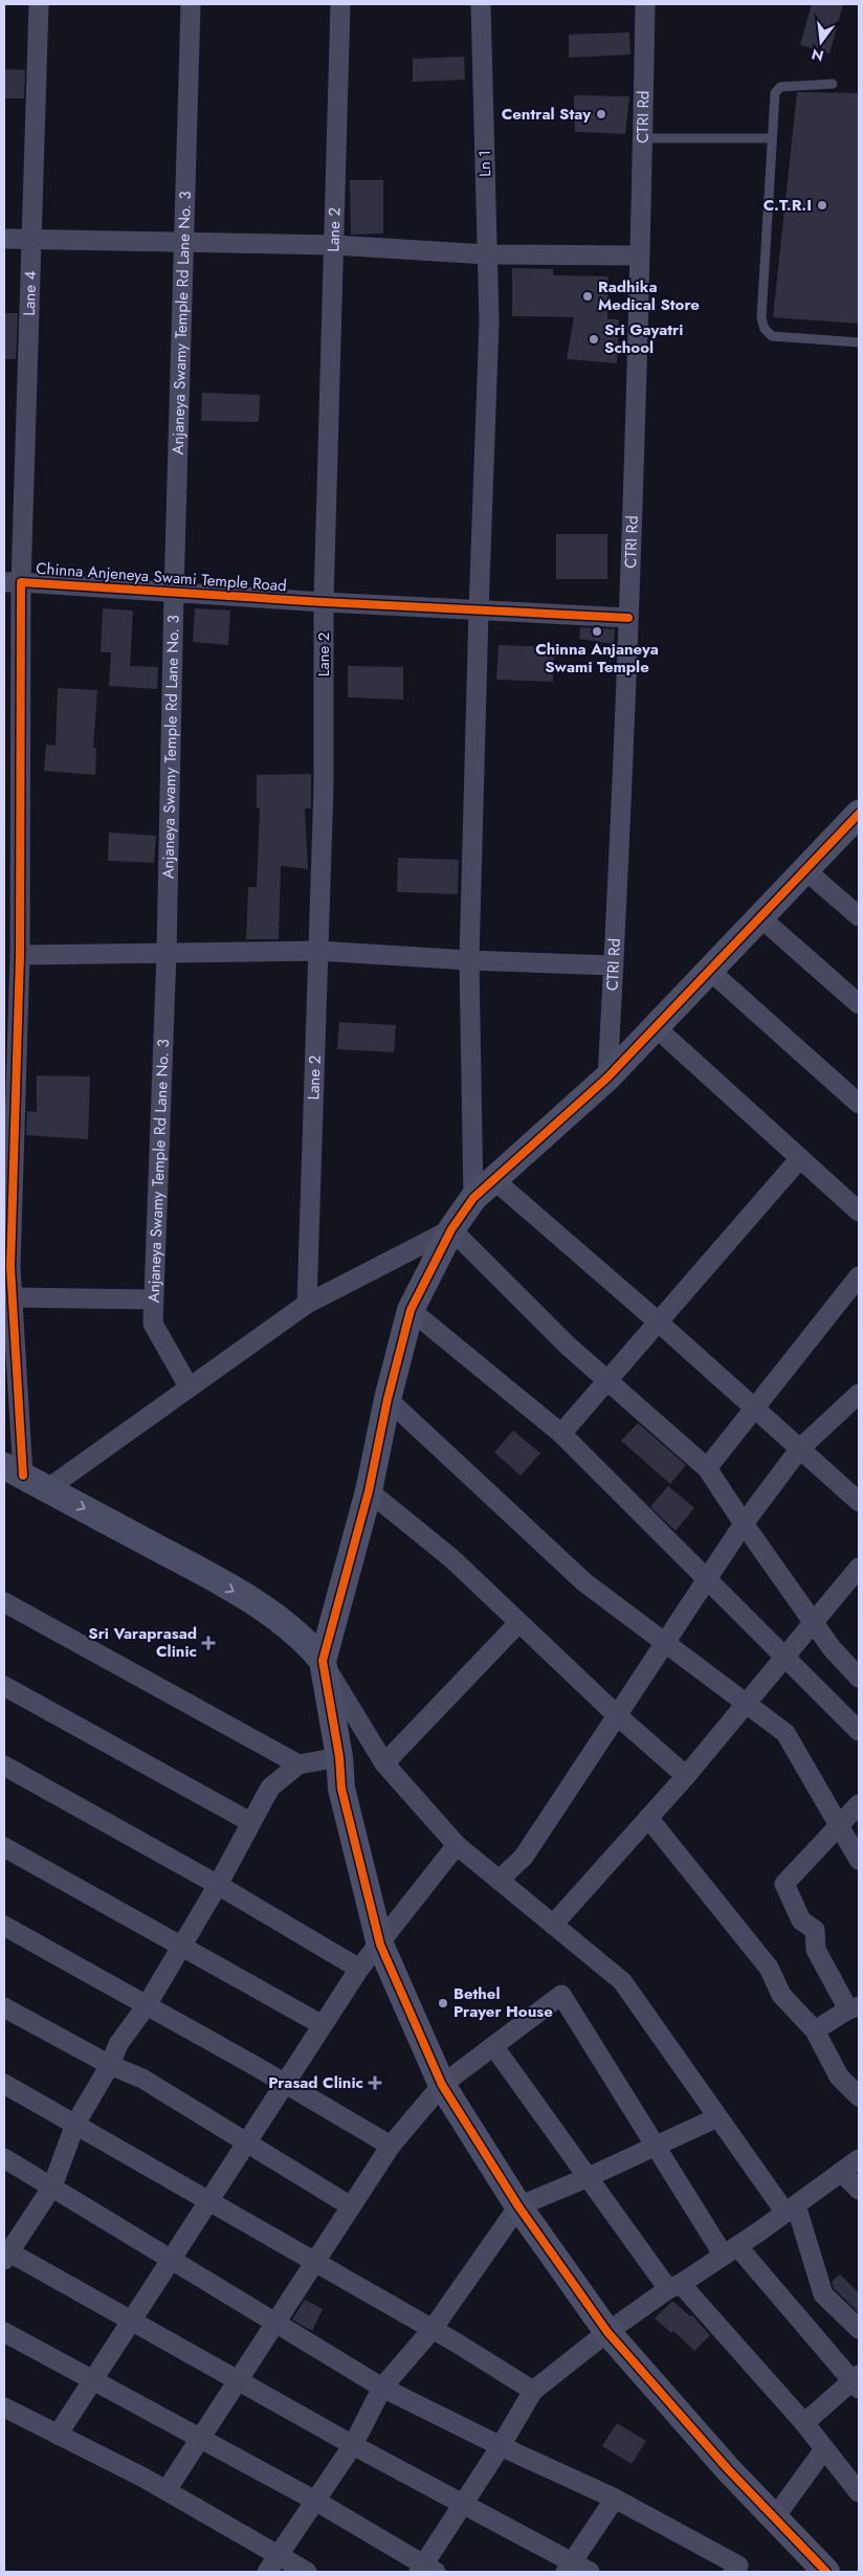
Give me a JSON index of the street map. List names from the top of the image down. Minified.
{"streets":{"street":["CTRI Rd","Ln 1","Lane 2","Lane 4","Anjaneya Swamy Temple Rd Lane No. 3","Chinna Anjeneya Swami Temple Road"]},"crossings":[["CTRI Rd","Chinna Anjeneya Swami Temple Road"],["Ln 1","Chinna Anjeneya Swami Temple Road"],["Lane 2","Chinna Anjeneya Swami Temple Road"],["Lane 4","Chinna Anjeneya Swami Temple Road"],["Anjaneya Swamy Temple Rd Lane No. 3","Chinna Anjeneya Swami Temple Road"]],"places":{"other":["Central Stay","C.T.R.I","Radhika Medical Store","Sri Gayatri School","Chinna Anjaneya Swami Temple","Bethel Prayer House"],"health":["Sri Varaprasad Clinic","Prasad Clinic"]},"north":"bottom"}
